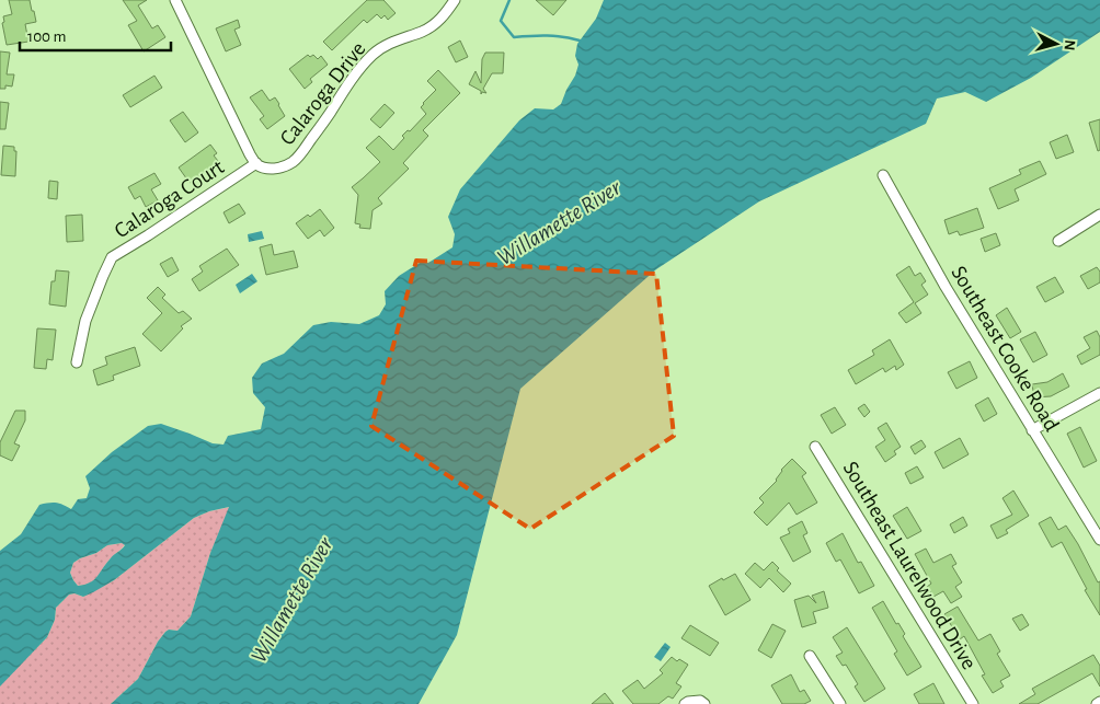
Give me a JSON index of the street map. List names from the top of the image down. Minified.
{"streets":{"street":["Calaroga Drive","Calaroga Court","Southeast Cooke Road","Southeast Laurelwood Drive"]},"crossings":[["Calaroga Drive","Calaroga Court"]],"water":["Willamette River"],"scale_bar":"100 m","north":"right"}
